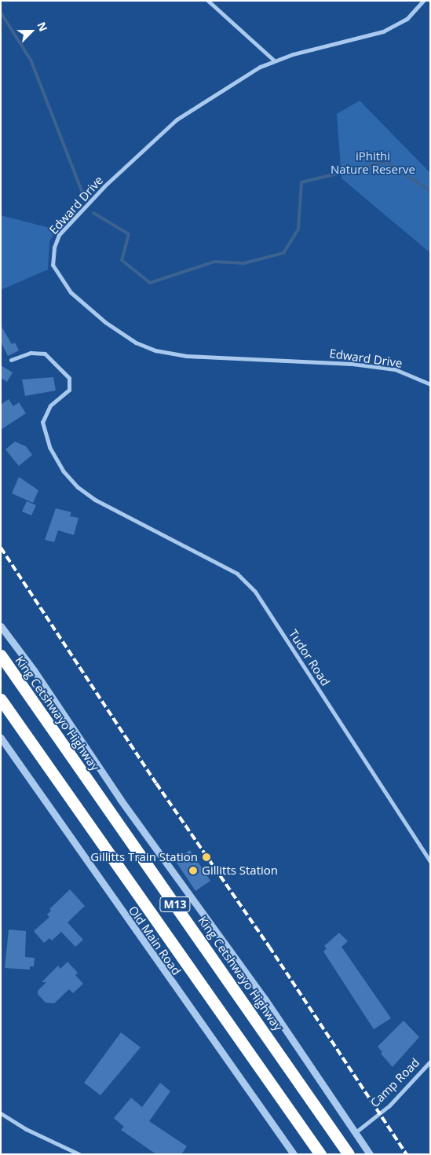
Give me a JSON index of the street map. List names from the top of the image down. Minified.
{"streets":{"highway":["King Cetshwayo Highway","M13"],"street":["Edward Drive","Tudor Road","Old Main Road","Camp Road"]},"parks":["iPhithi Nature Reserve"],"places":["Gillitts Train Station","Gillitts Station"],"north":"top right"}
